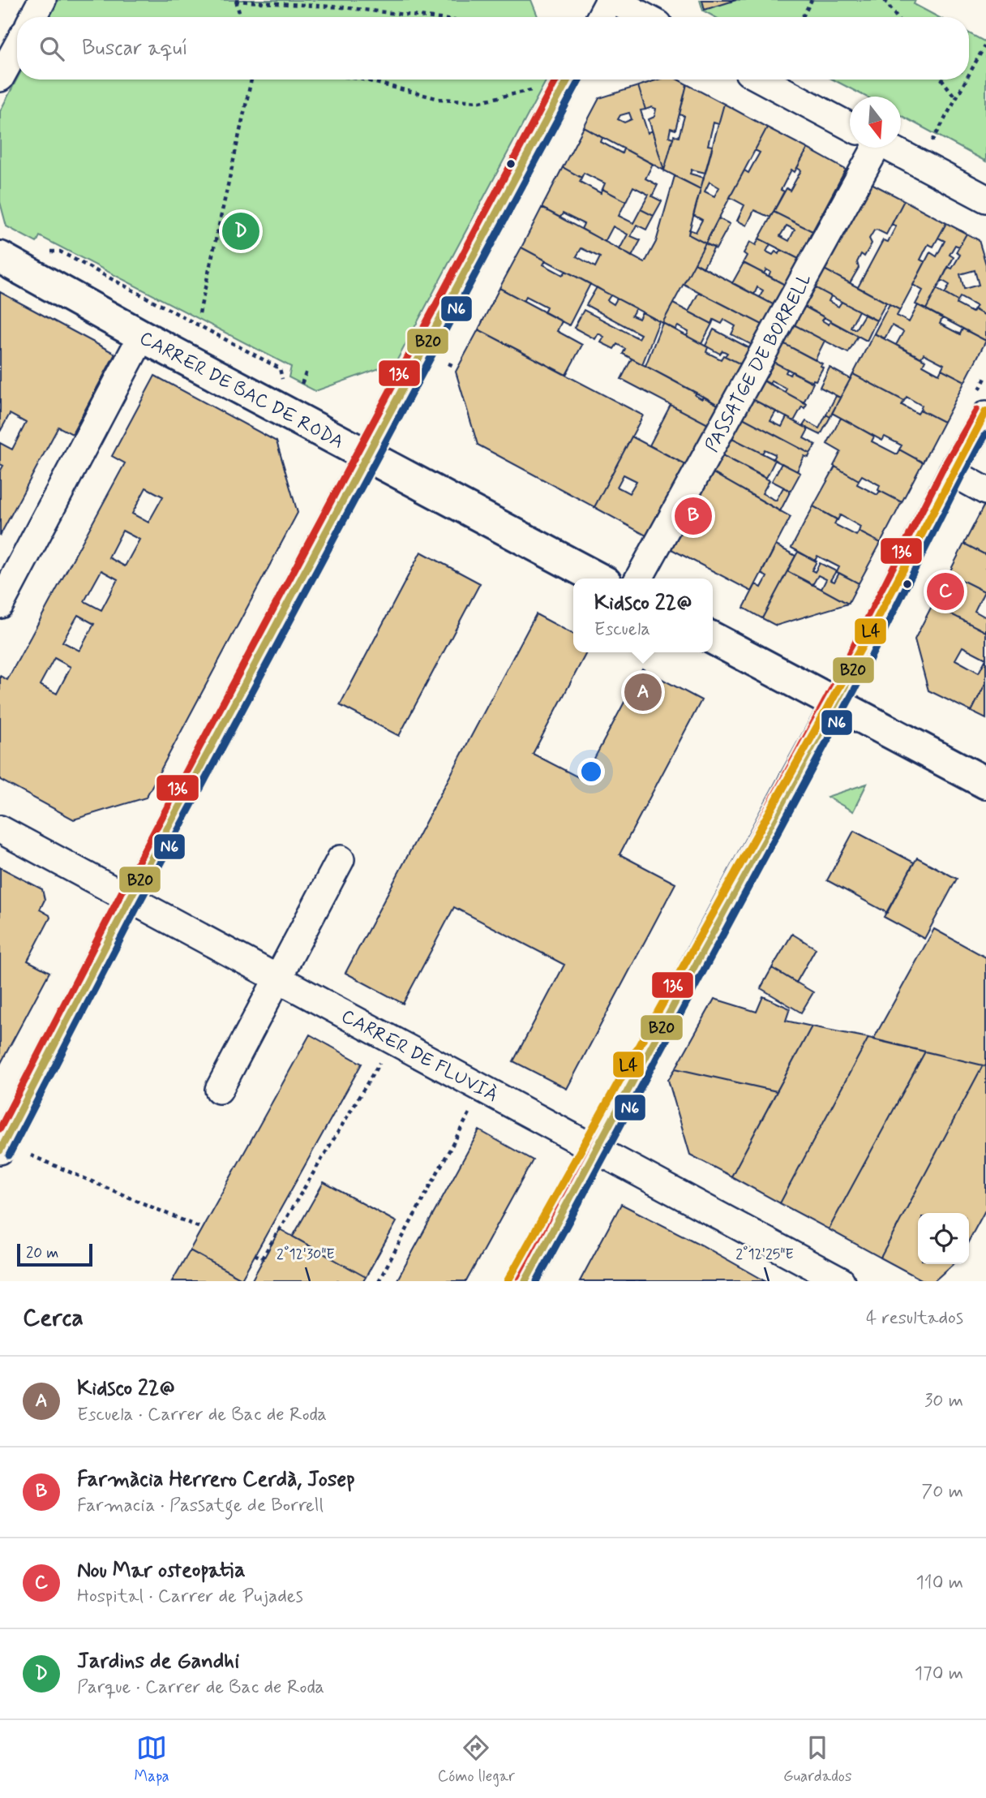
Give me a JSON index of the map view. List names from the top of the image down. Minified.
{"streets":{"main road":["CARRER DE BAC DE RODA"],"street":["PASSATGE DE BORRELL","CARRER DE FLUVIÀ"]},"lines":["transit line B20","transit line N6","transit line 136","transit line L4"],"scale_bar":"20 m","north":"bottom","page":{"search":"Buscar aquí","pins":["D","B","C","A"],"popup":["Kidsco 22@","Escuela"],"scale":"20 m","heading":["Cerca","4 resultados"],"list":[{"mark":"A","name":"Kidsco 22@","note":"Escuela · Carrer de Bac de Roda","value":"30 m"},{"mark":"B","name":"Farmàcia Herrero Cerdà, Josep","note":"Farmacia · Passatge de Borrell","value":"70 m"},{"mark":"C","name":"Nou Mar osteopatia","note":"Hospital · Carrer de Pujades","value":"110 m"},{"mark":"D","name":"Jardins de Gandhi","note":"Parque · Carrer de Bac de Roda","value":"170 m"}],"nav":["Mapa","Cómo llegar","Guardados"]},"coordinates":["2°12'30\"E","2°12'25\"E"]}
